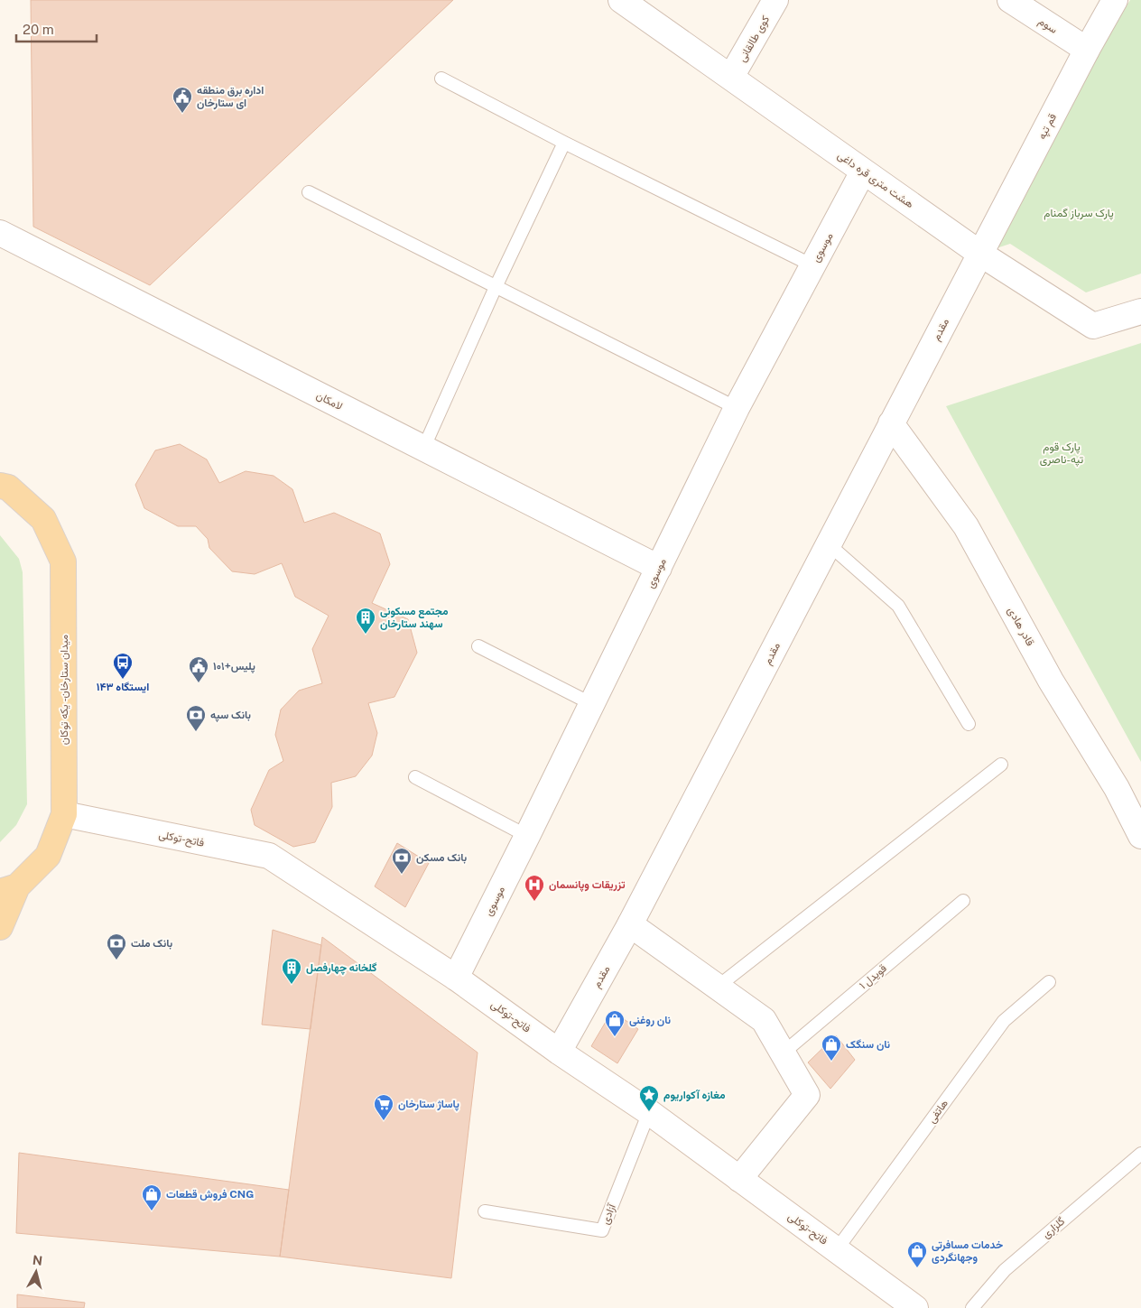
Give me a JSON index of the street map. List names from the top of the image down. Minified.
{"streets":{"main road":["میدان ستارخان - یکه توکان"],"street":["سوم","کوی طالقانی","قم تپه","هشت متری قره داغی","موسوی","مقدم","لامکان","قادر هادی","فاتح-توکلی"],"lane":["قویدل ۱","هاتفی","آزادی","گلزاری"]},"crossings":[["سوم","قم تپه"],["کوی طالقانی","هشت متری قره داغی"],["قم تپه","هشت متری قره داغی"],["قم تپه","مقدم"],["هشت متری قره داغی","موسوی"],["هشت متری قره داغی","مقدم"],["موسوی","لامکان"],["موسوی","فاتح-توکلی"],["مقدم","قادر هادی"],["مقدم","فاتح-توکلی"],["میدان ستارخان - یکه توکان","فاتح-توکلی"],["فاتح-توکلی","هاتفی"],["فاتح-توکلی","آزادی"]],"parks":["پارک سرباز گمنام","پارک قوم تپه-ناصری"],"places":{"public building":["اداره برق منطقه ای ستارخان","پلیس+۱۰۱"],"building":["مجتمع مسکونی سهند ستارخان","گلخانه چهارفصل"],"bus stop":["ایستگاه ۱۴۳"],"bank":["بانک سپه","بانک مسکن","بانک ملت"],"hospital":["تزریقات وپانسمان"],"shop":["نان روغنی","نان سنگک","فروش قطعات CNG","خدمات مسافرتی وجهانگردی"],"place":["مغازه آکواریوم"],"supermarket":["پاساژ ستارخان"]},"scale_bar":"20 m","north":"top"}
